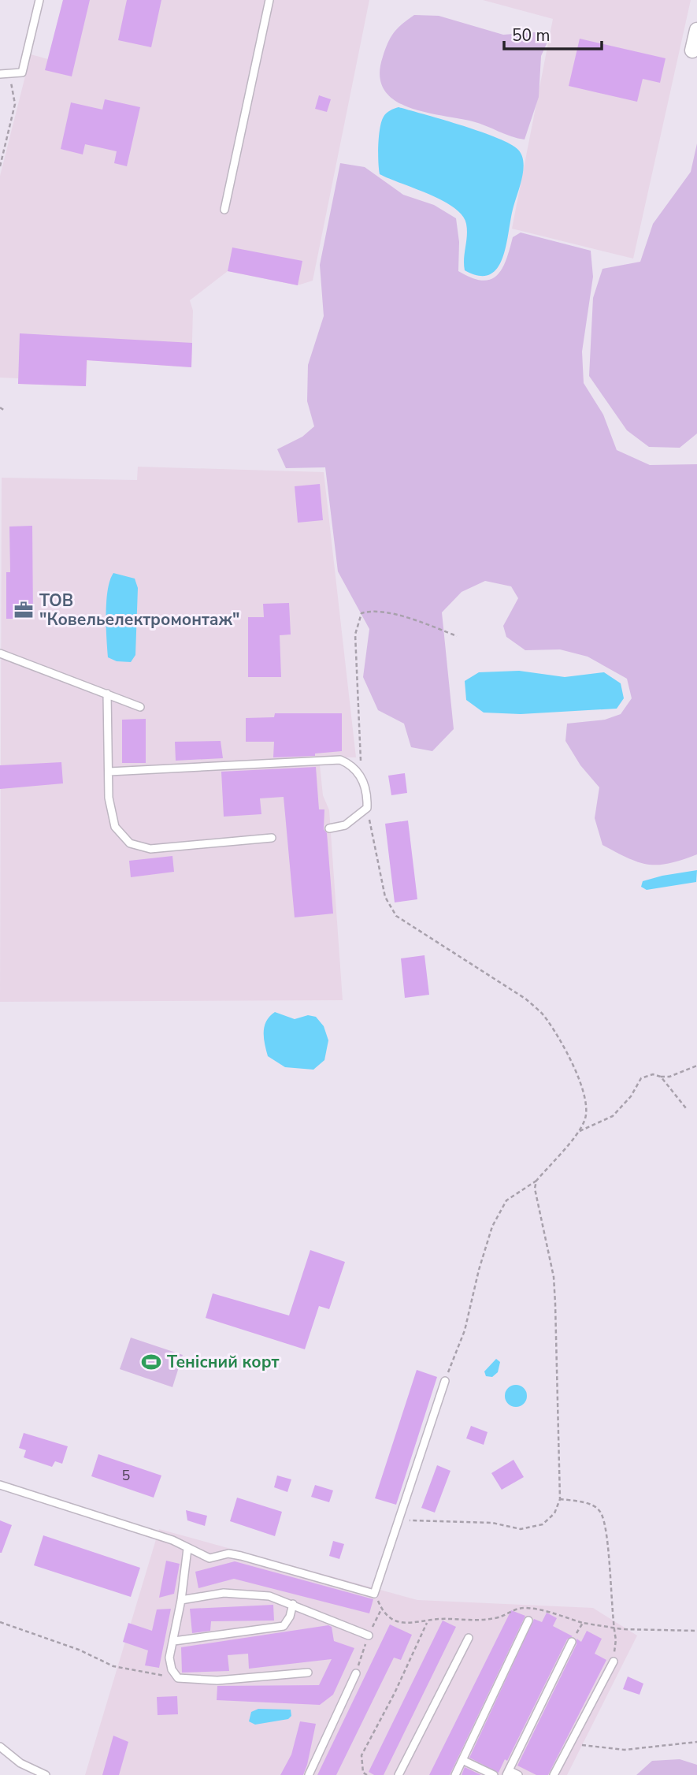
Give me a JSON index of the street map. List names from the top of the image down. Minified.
{"places":{"office":["ТОВ \"Ковельелектромонтаж\""],"sports":["Тенісний корт"]},"house_numbers":["5"],"scale_bar":"50 m"}
